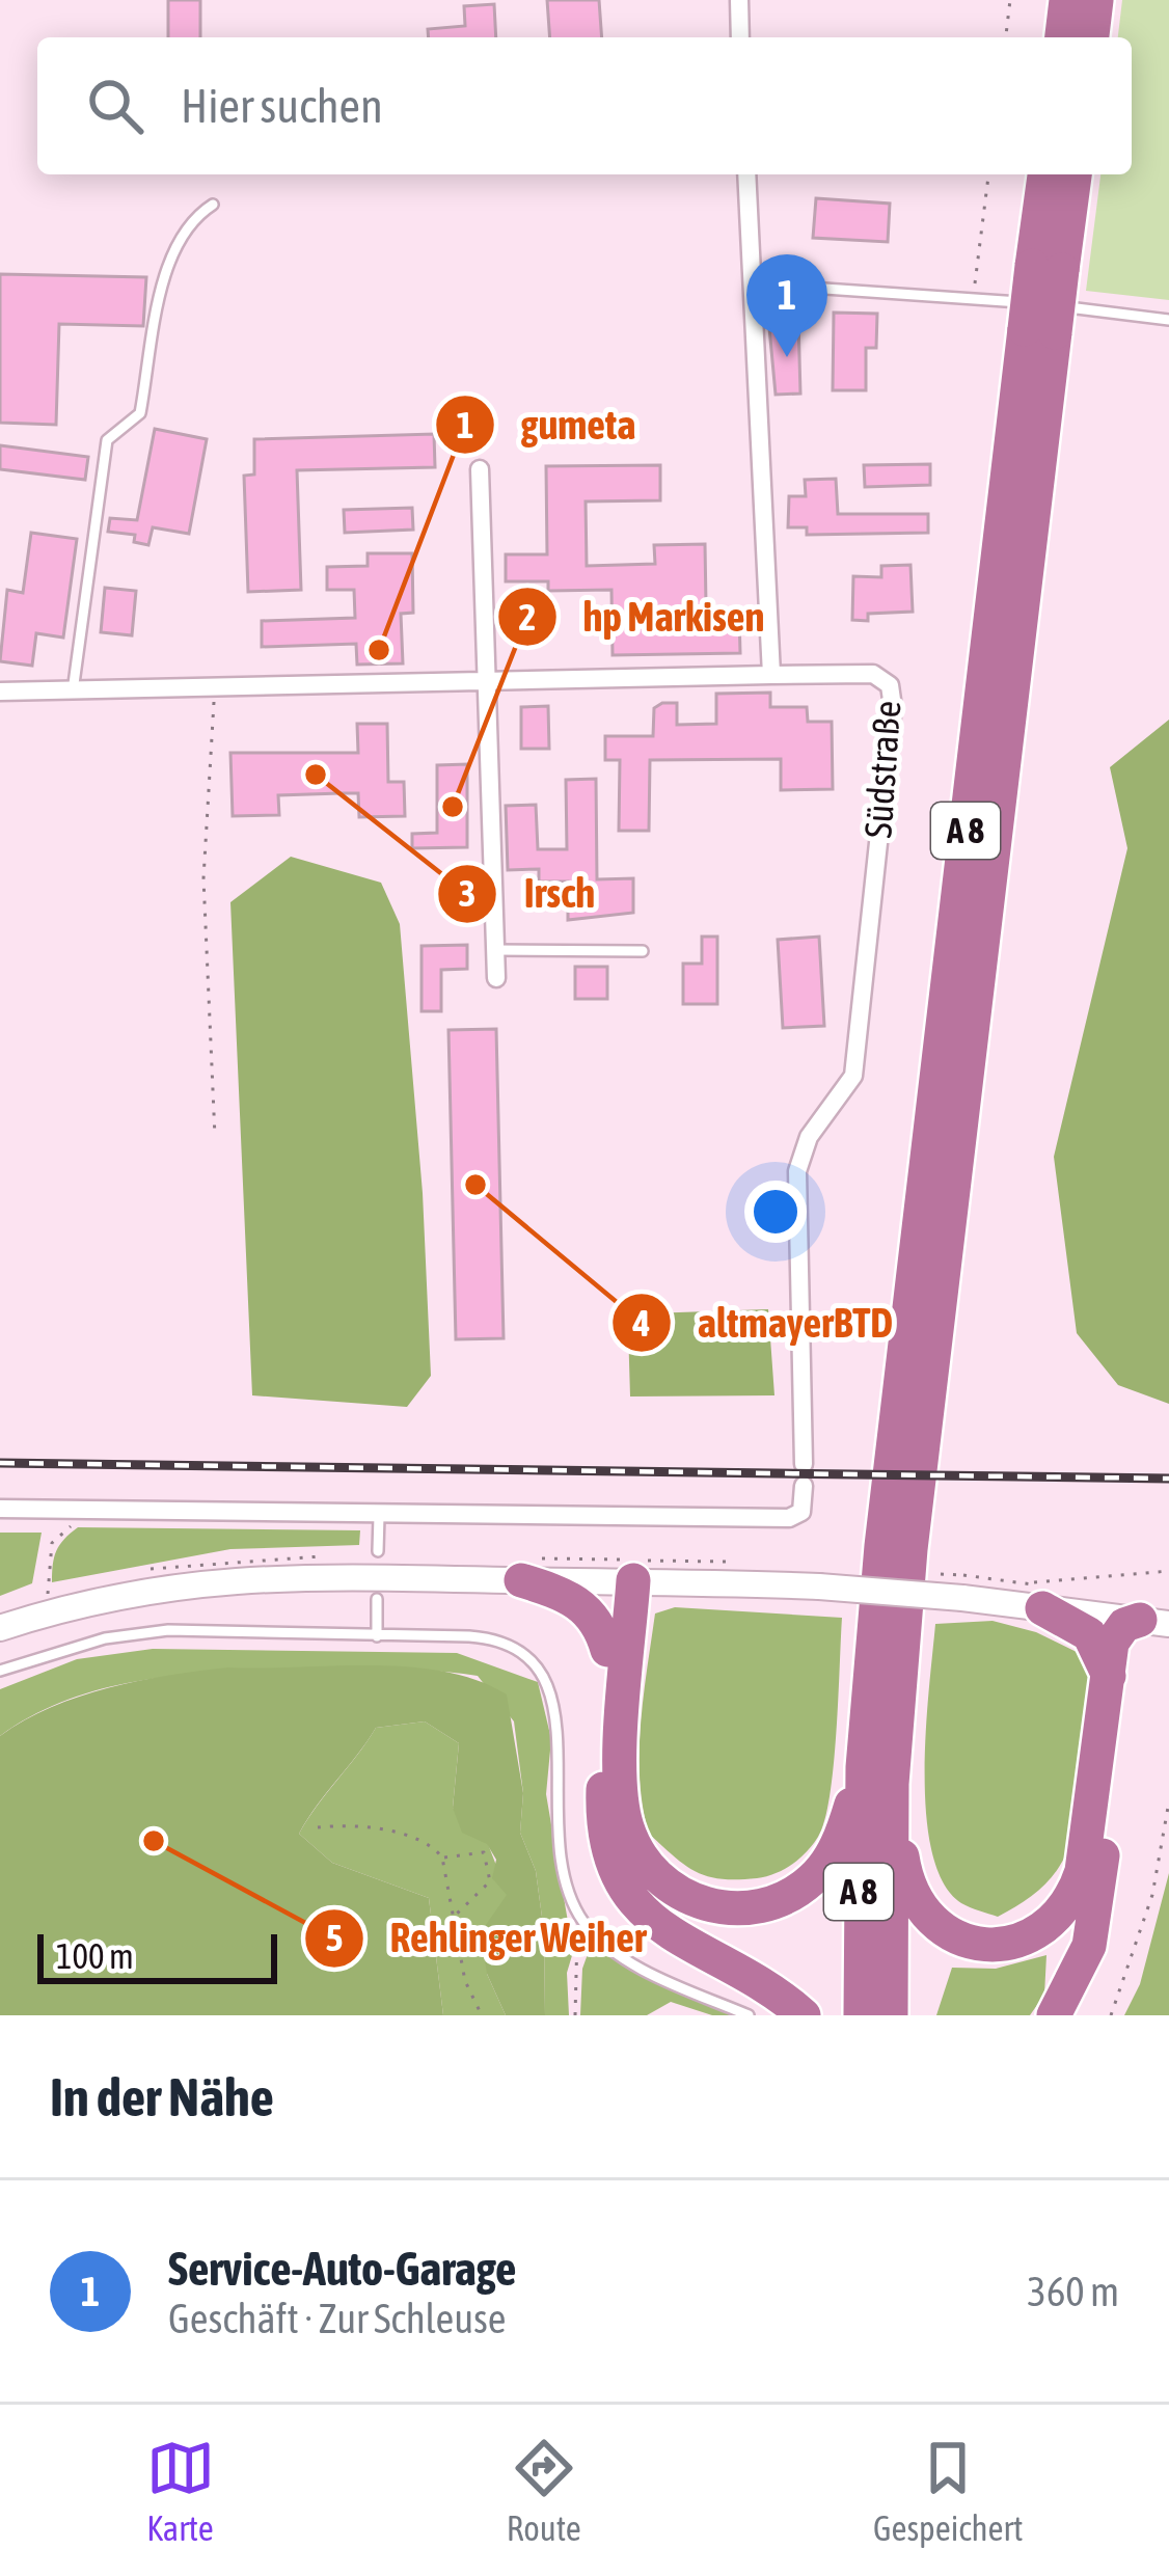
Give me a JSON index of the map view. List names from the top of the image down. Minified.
{"streets":{"highway":["A 8"],"street":["Südstraße"]},"places":["gumeta","Irsch","hp Markisen","altmayerBTD","Rehlinger Weiher"],"scale_bar":"100 m","page":{"search":"Hier suchen","pins":"1","scale":"100 m","heading":"In der Nähe","list":[{"mark":"1","name":"Service-Auto-Garage","note":"Geschäft · Zur Schleuse","value":"360 m"}],"nav":["Karte","Route","Gespeichert"]}}
